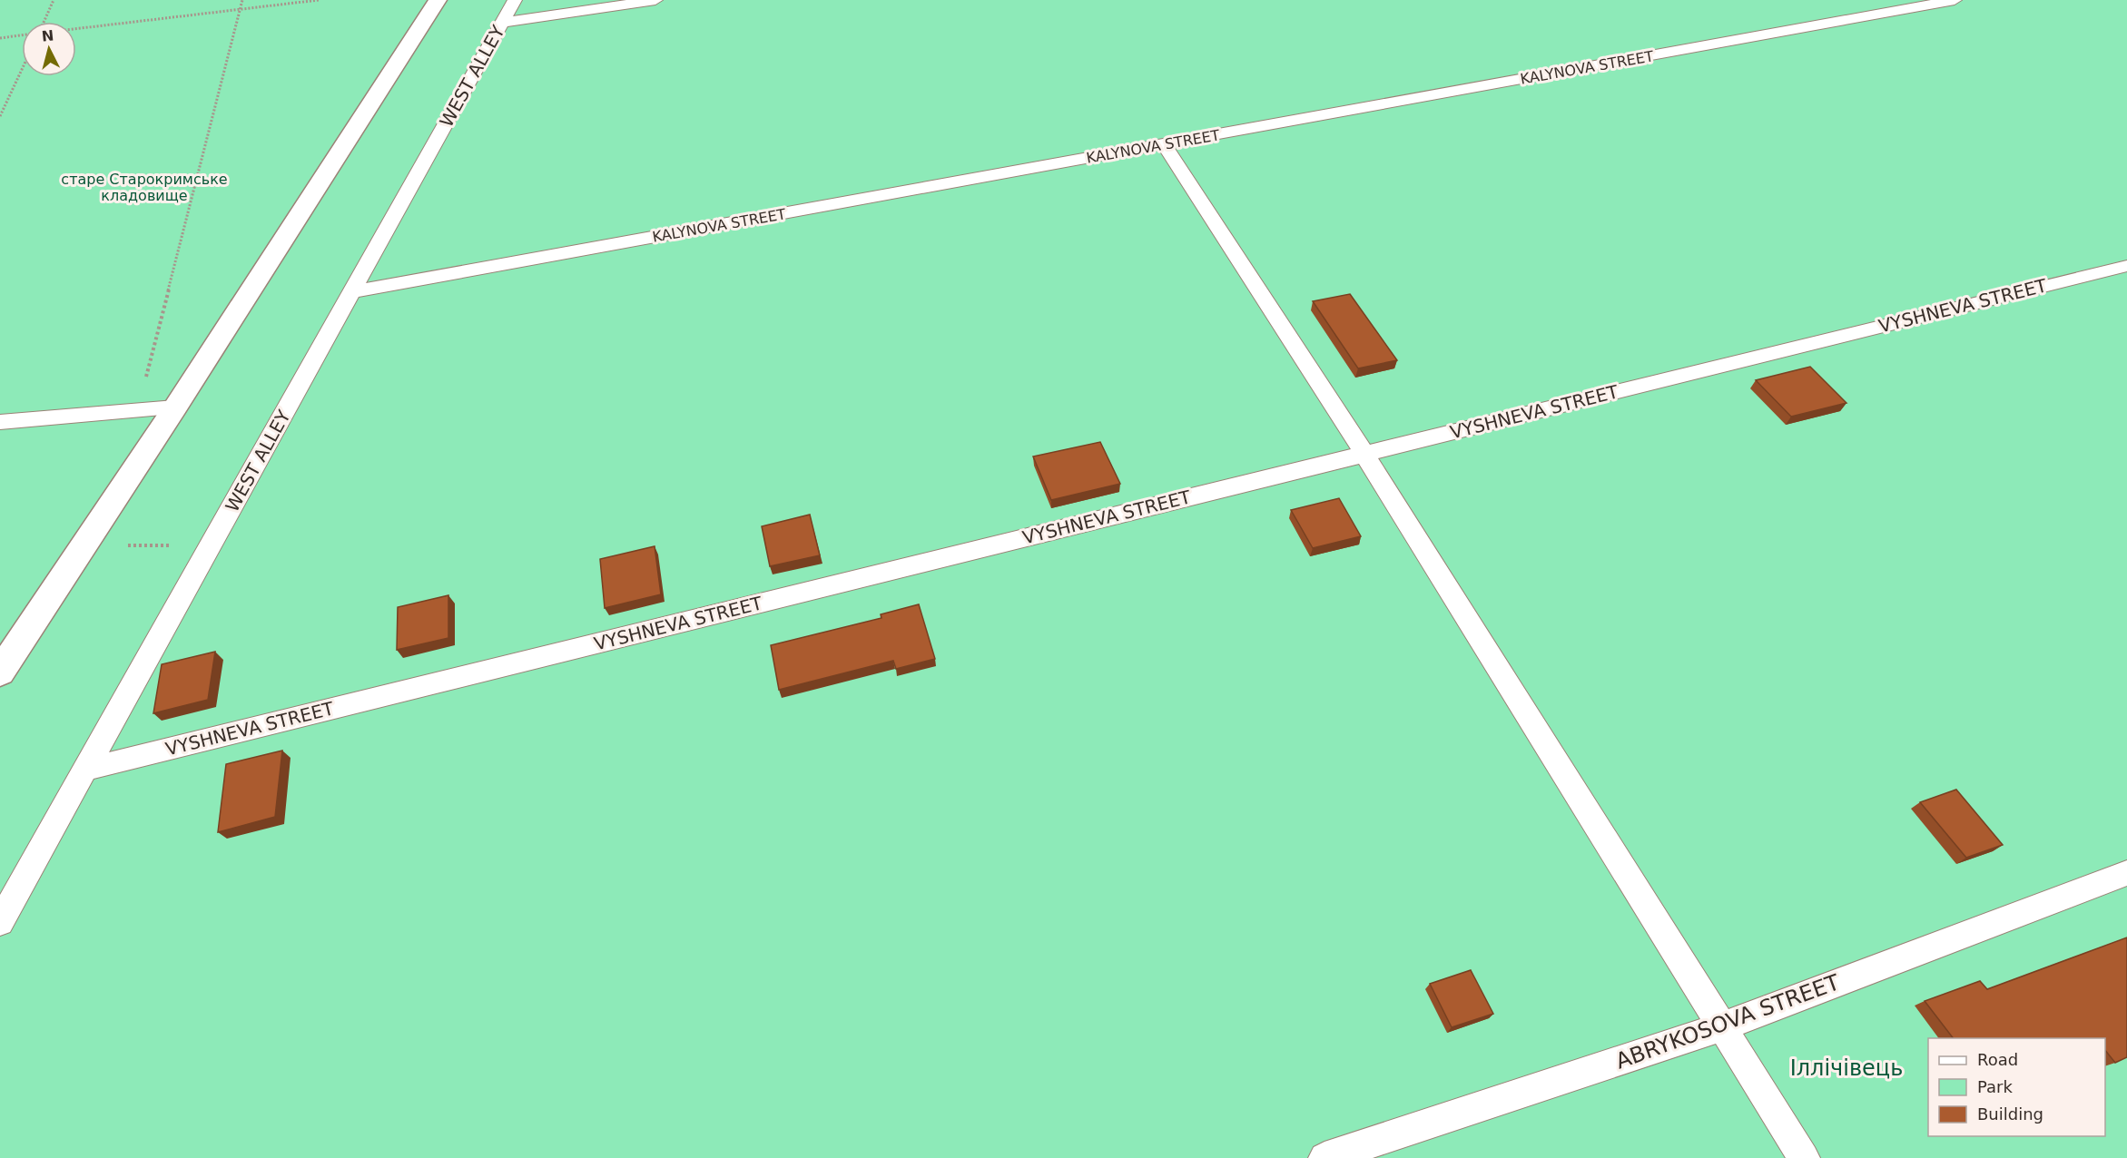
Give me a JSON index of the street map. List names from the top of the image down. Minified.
{"streets":{"lane":["KALYNOVA STREET","WEST ALLEY","VYSHNEVA STREET","ABRYKOSOVA STREET"]},"crossings":[["KALYNOVA STREET","WEST ALLEY"],["WEST ALLEY","VYSHNEVA STREET"]],"parks":["старе Старокримське кладовище","Іллічівець"],"legend":["Road","Park","Building"],"north":"top"}
